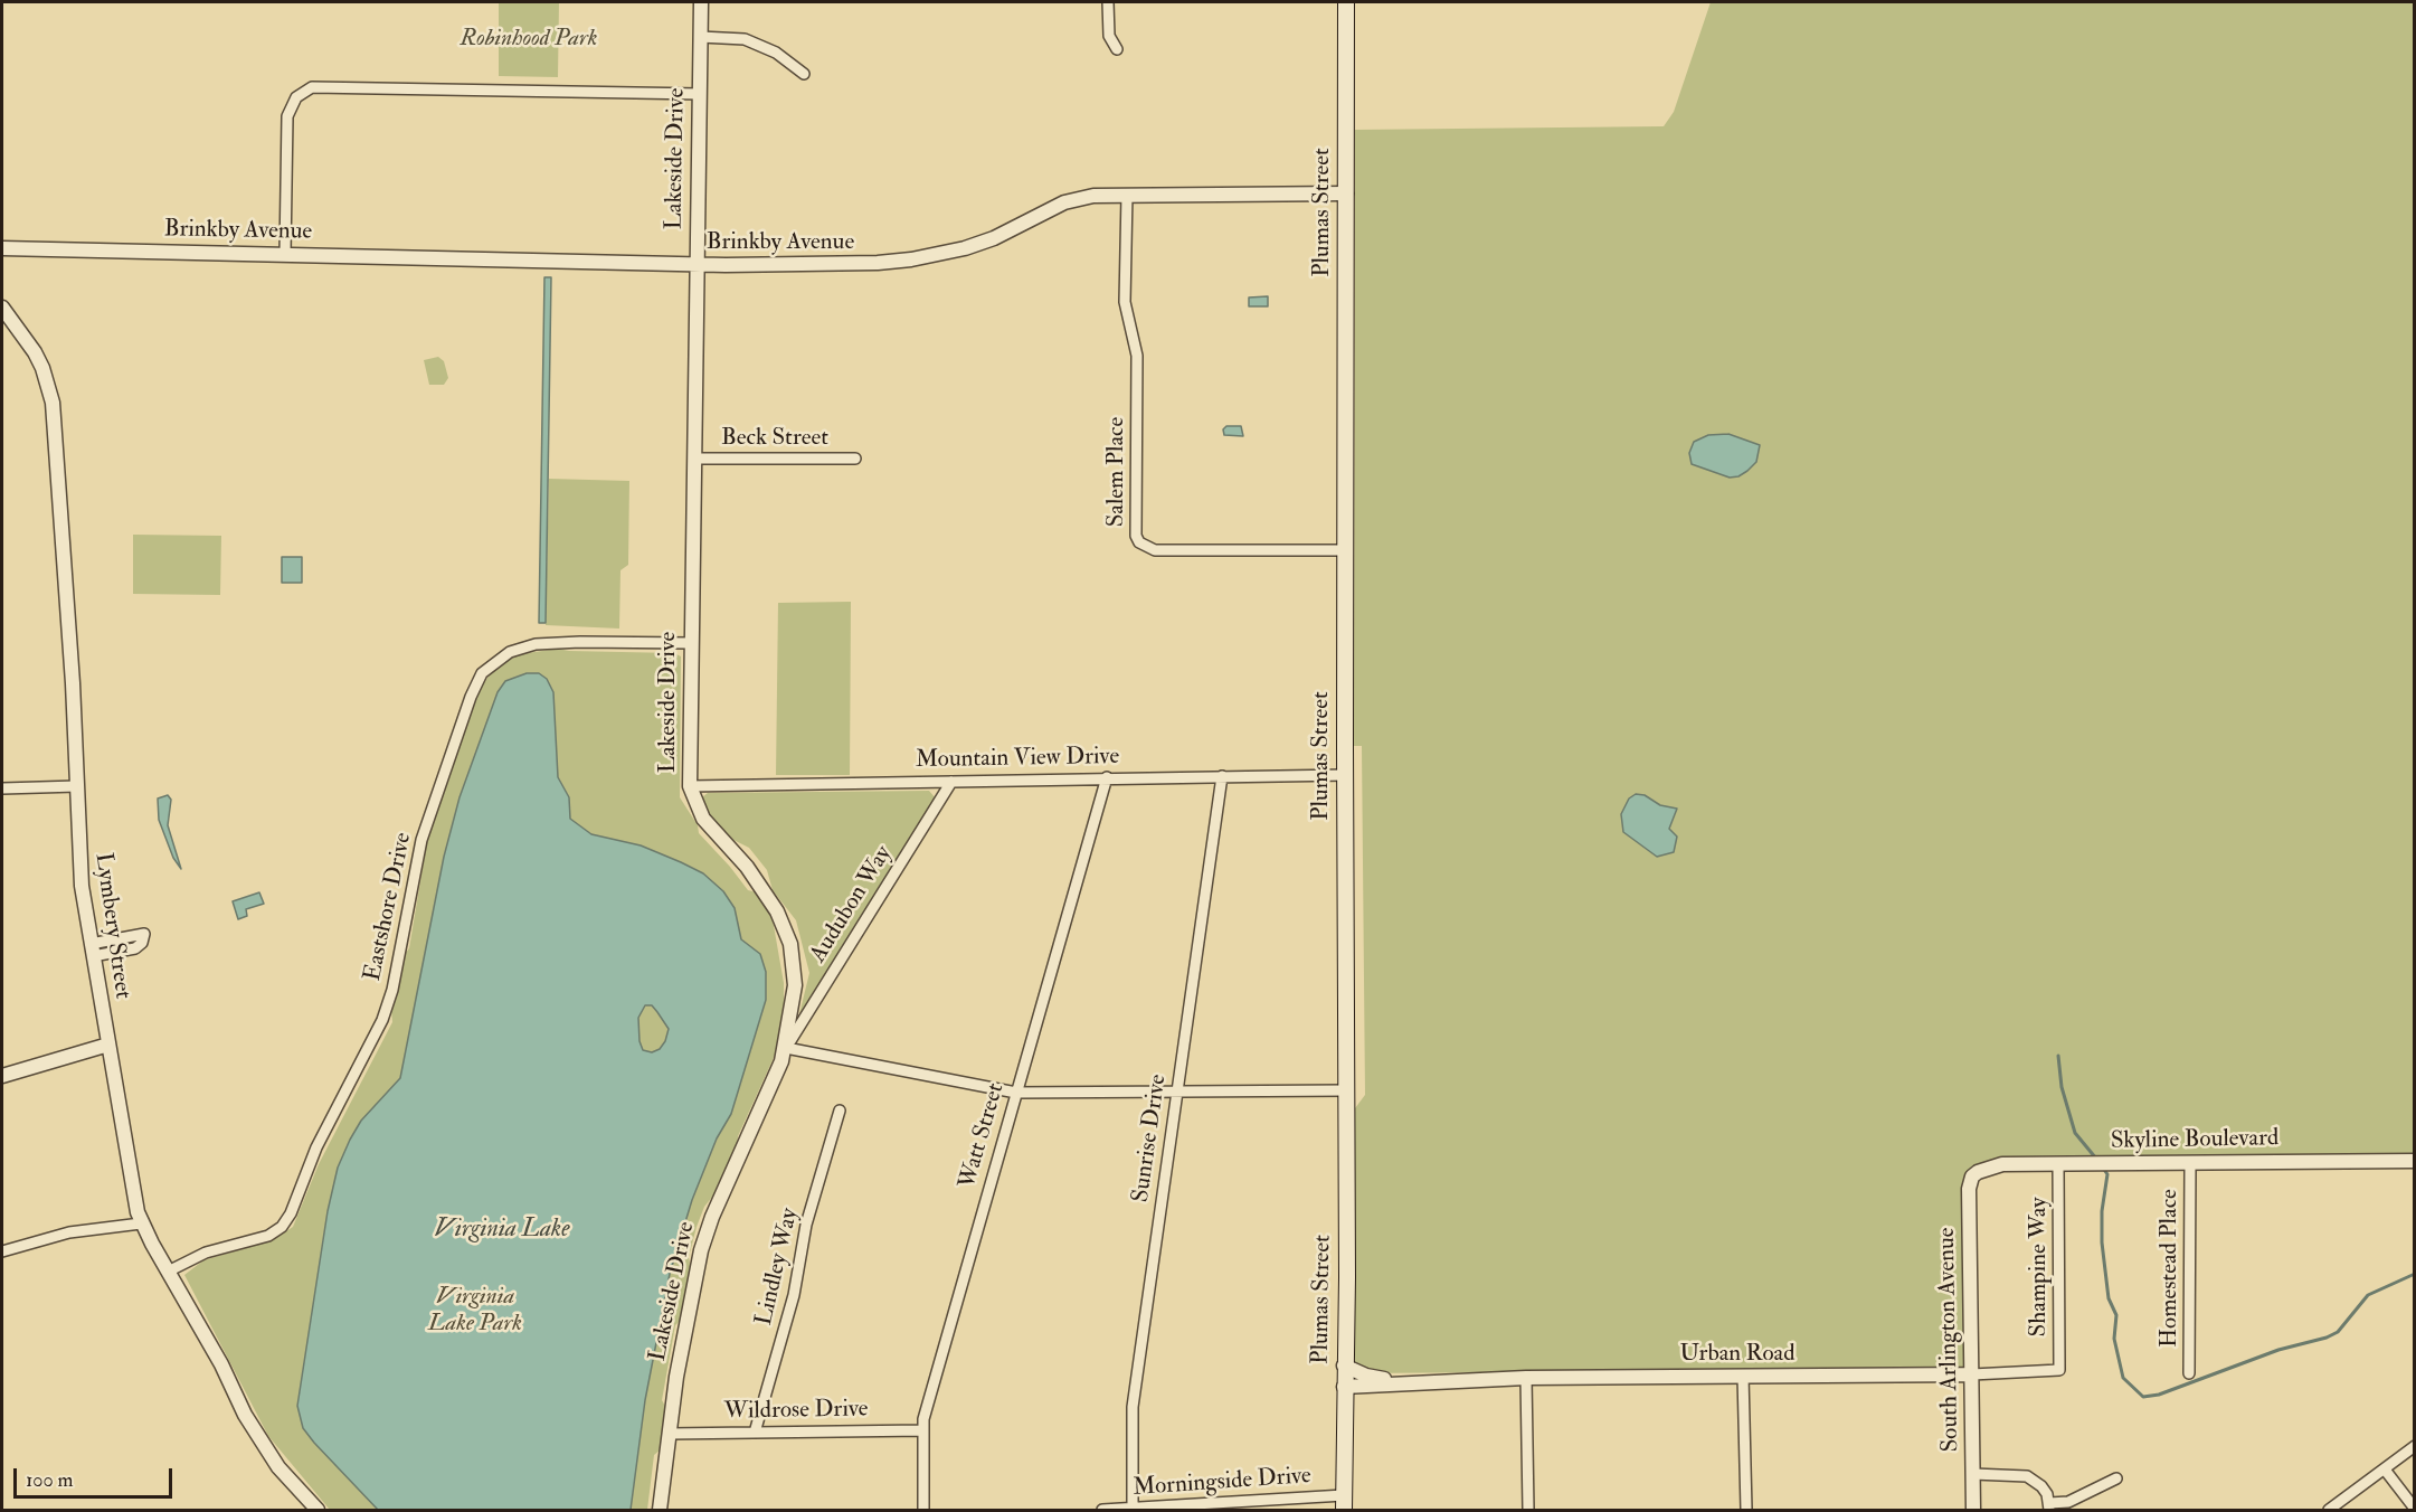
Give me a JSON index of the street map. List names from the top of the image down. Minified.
{"streets":{"main road":["Plumas Street"],"street":["Lakeside Drive","Brinkby Avenue","Beck Street","Salem Place","Mountain View Drive","Audubon Way","Eastshore Drive","Lymbery Street","Watt Street","Sunrise Drive","Skyline Boulevard","Lindley Way","Shampine Way","Homestead Place","South Arlington Avenue","Urban Road","Wildrose Drive","Morningside Drive"]},"crossings":[["Lakeside Drive","Brinkby Avenue"],["Lakeside Drive","Beck Street"],["Lakeside Drive","Mountain View Drive"],["Lakeside Drive","Audubon Way"],["Lakeside Drive","Eastshore Drive"],["Lakeside Drive","Wildrose Drive"],["Plumas Street","Brinkby Avenue"],["Plumas Street","Salem Place"],["Plumas Street","Mountain View Drive"],["Plumas Street","Urban Road"],["Plumas Street","Morningside Drive"],["Brinkby Avenue","Salem Place"],["Mountain View Drive","Audubon Way"],["Mountain View Drive","Watt Street"],["Mountain View Drive","Sunrise Drive"],["Eastshore Drive","Lymbery Street"],["Watt Street","Wildrose Drive"],["Sunrise Drive","Morningside Drive"],["Skyline Boulevard","Shampine Way"],["Skyline Boulevard","Homestead Place"],["Skyline Boulevard","South Arlington Avenue"],["Lindley Way","Wildrose Drive"],["Shampine Way","Urban Road"],["South Arlington Avenue","Urban Road"]],"water":["Virginia Lake"],"parks":["Robinhood Park","Virginia Lake Park"],"scale_bar":"100 m"}
